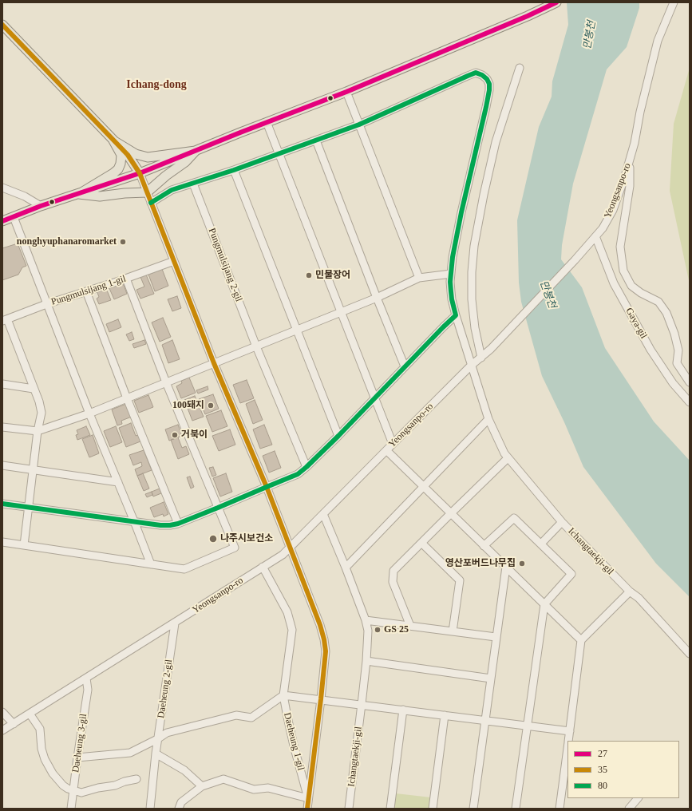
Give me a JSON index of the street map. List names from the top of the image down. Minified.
{"streets":{"street":["Yeongsanpo-ro","Pungmulsijang 2-gil","Pungmulsijang 1-gil","Gaya-gil","Ichangtaekji-gil","Daeheung 2-gil","Daeheung 1-gil","Daeheung 3-gil"]},"crossings":[["Yeongsanpo-ro","Gaya-gil"],["Yeongsanpo-ro","Ichangtaekji-gil"],["Yeongsanpo-ro","Daeheung 2-gil"],["Yeongsanpo-ro","Daeheung 1-gil"],["Yeongsanpo-ro","Daeheung 3-gil"],["Daeheung 2-gil","Daeheung 1-gil"],["Daeheung 1-gil","Daeheung 3-gil"]],"districts":["Ichang-dong"],"water":["만봉천"],"places":["nonghyuphanaromarket","민물장어","100돼지","거북이","나주시보건소","영산포버드나무집","GS 25"],"lines":["transit line 27","transit line 35","transit line 80"],"legend":["27","35","80"]}
